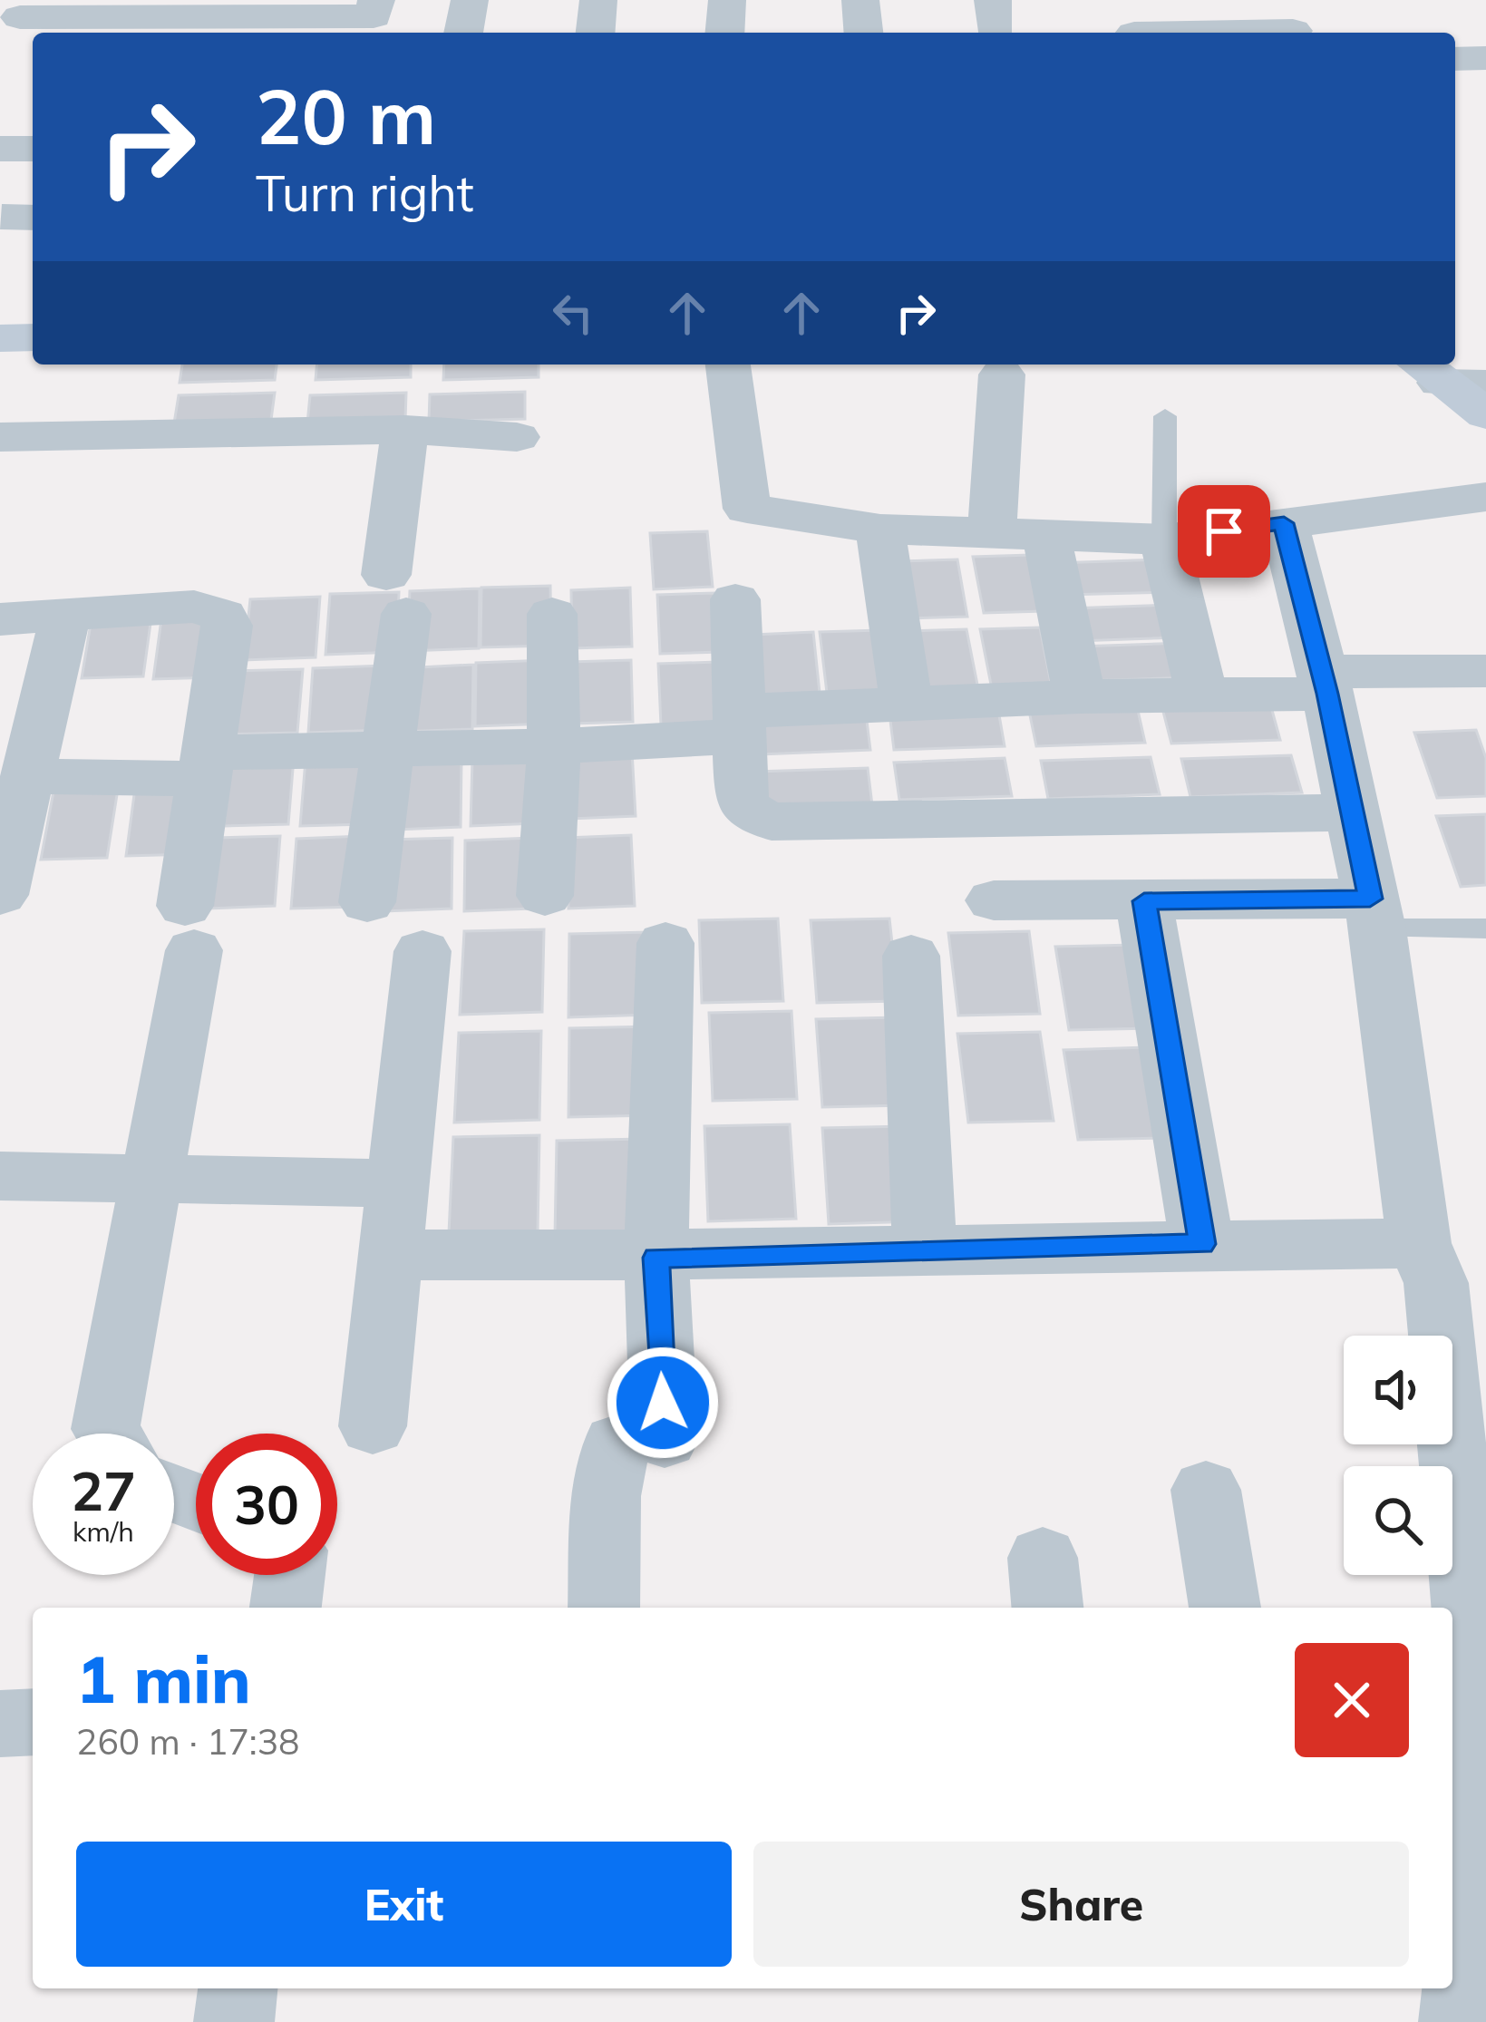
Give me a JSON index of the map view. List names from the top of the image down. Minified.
{"page":{"turn":["20 m","Turn right"],"speed":"27 km/h","limit":"30","heading":["1 min","260 m · 17:38"],"buttons":["Exit","Share"]}}
